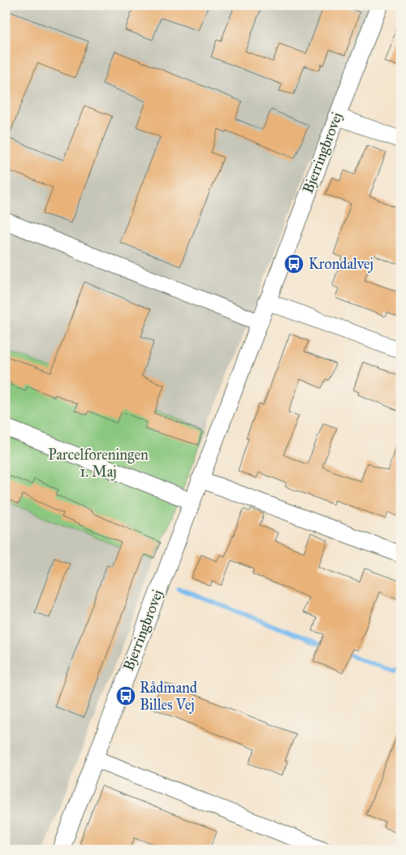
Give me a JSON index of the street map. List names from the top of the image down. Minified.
{"streets":{"street":["Bjerringbrovej"]},"parks":["Parcelforeningen 1. Maj"],"places":{"bus stop":["Krondalvej","Rådmand Billes Vej"]}}
